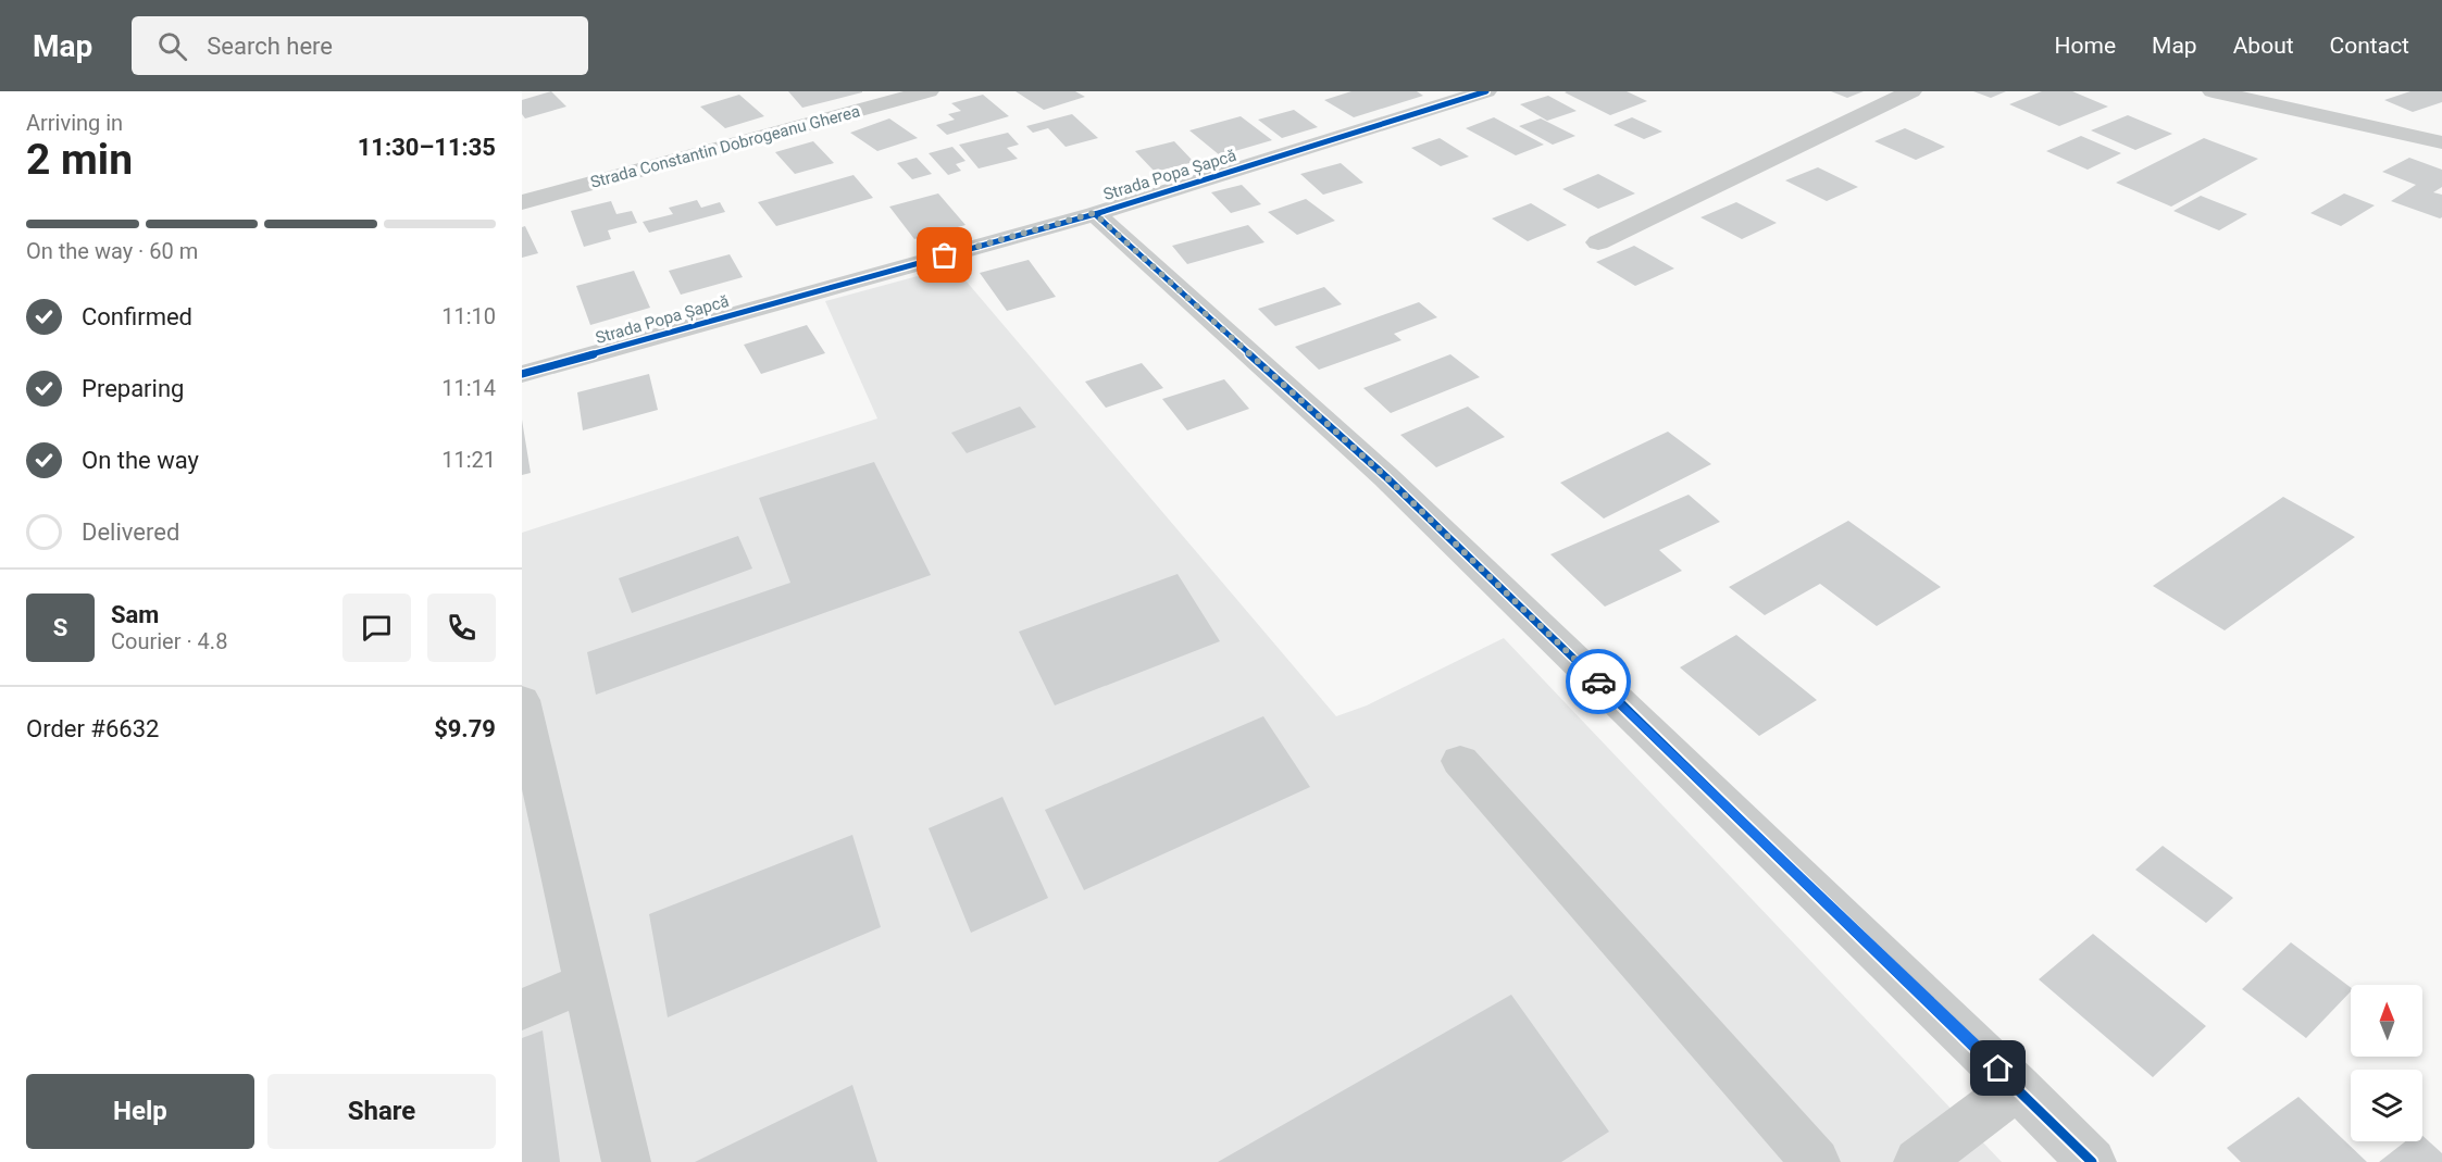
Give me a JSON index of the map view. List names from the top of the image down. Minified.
{"streets":{"street":["Strada Constantin Dobrogeanu Gherea","Strada Popa Șapcă"]},"north":"top","page":{"header":"Map","search":"Search here","nav":["Home","Map","About","Contact"],"heading":["2 min","Arriving in","11:30–11:35"],"panel":["Sam","Courier · 4.8","Order #6632","$9.79"],"bar":"On the way · 60 m","list":[["Confirmed","11:10"],["Preparing","11:14"],["On the way","11:21"],"Delivered"],"round":"S","buttons":["Help","Share"]}}
